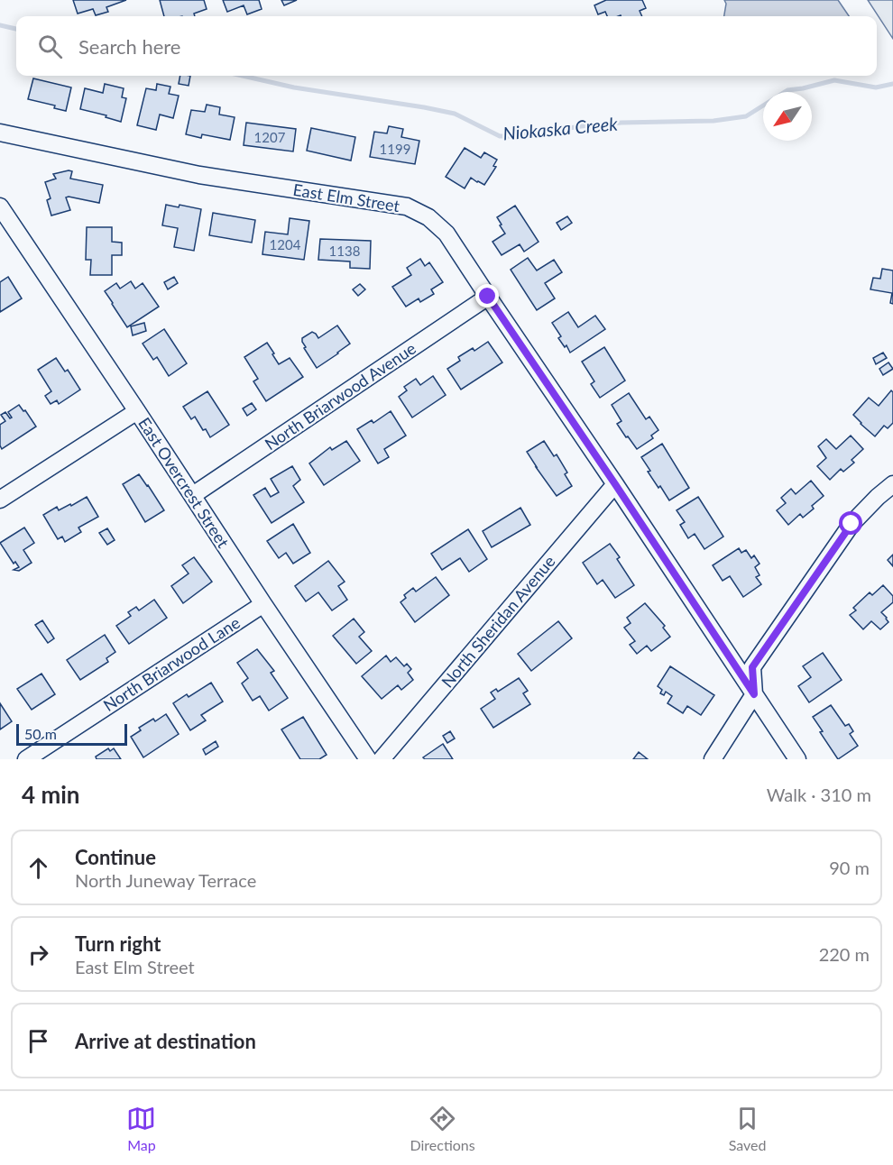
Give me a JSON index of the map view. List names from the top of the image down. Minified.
{"streets":{"street":["East Elm Street","North Briarwood Avenue","East Overcrest Street","North Sheridan Avenue","North Briarwood Lane"]},"crossings":[["East Elm Street","North Briarwood Avenue"],["East Elm Street","North Sheridan Avenue"],["North Briarwood Avenue","East Overcrest Street"],["East Overcrest Street","North Briarwood Lane"]],"water":["Niokaska Creek"],"house_numbers":["1207","1199","1204","1138"],"scale_bar":"50 m","north":"bottom left","page":{"search":"Search here","scale":"50 m","heading":["4 min","Walk · 310 m"],"list":[["Continue","North Juneway Terrace","90 m"],["Turn right","East Elm Street","220 m"],"Arrive at destination"],"nav":["Map","Directions","Saved"]}}
